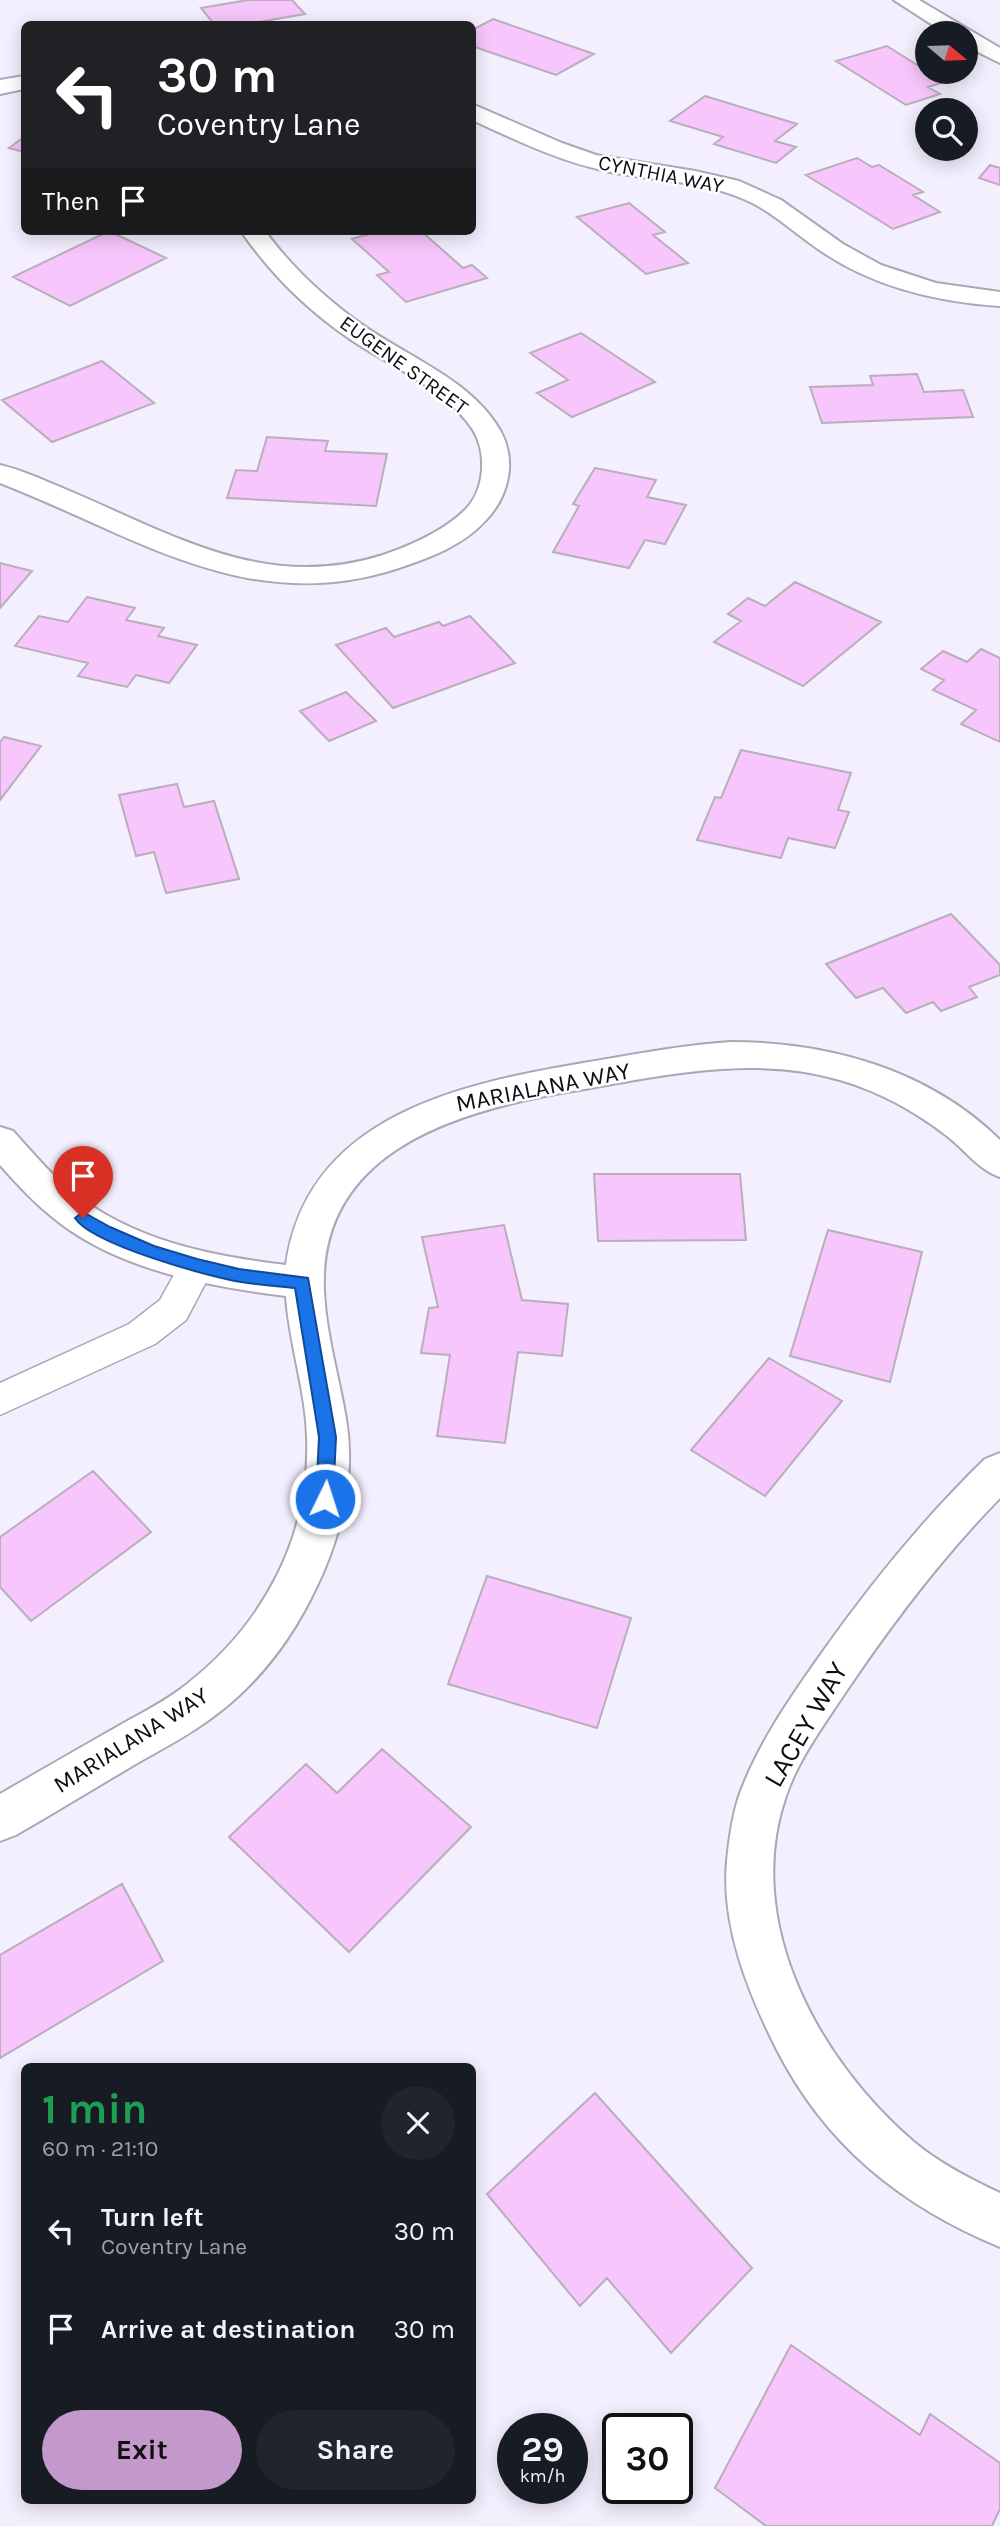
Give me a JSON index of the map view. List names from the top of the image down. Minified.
{"streets":{"street":["CYNTHIA WAY","EUGENE STREET","MARIALANA WAY","LACEY WAY"]},"north":"right","page":{"turn":["30 m","Coventry Lane"],"then":"Then","heading":["1 min","60 m · 21:10"],"list":[{"name":"Turn left","note":"Coventry Lane","value":"30 m"},{"name":"Arrive at destination","value":"30 m"}],"buttons":["Exit","Share"],"speed":"29 km/h","limit":"30"}}
